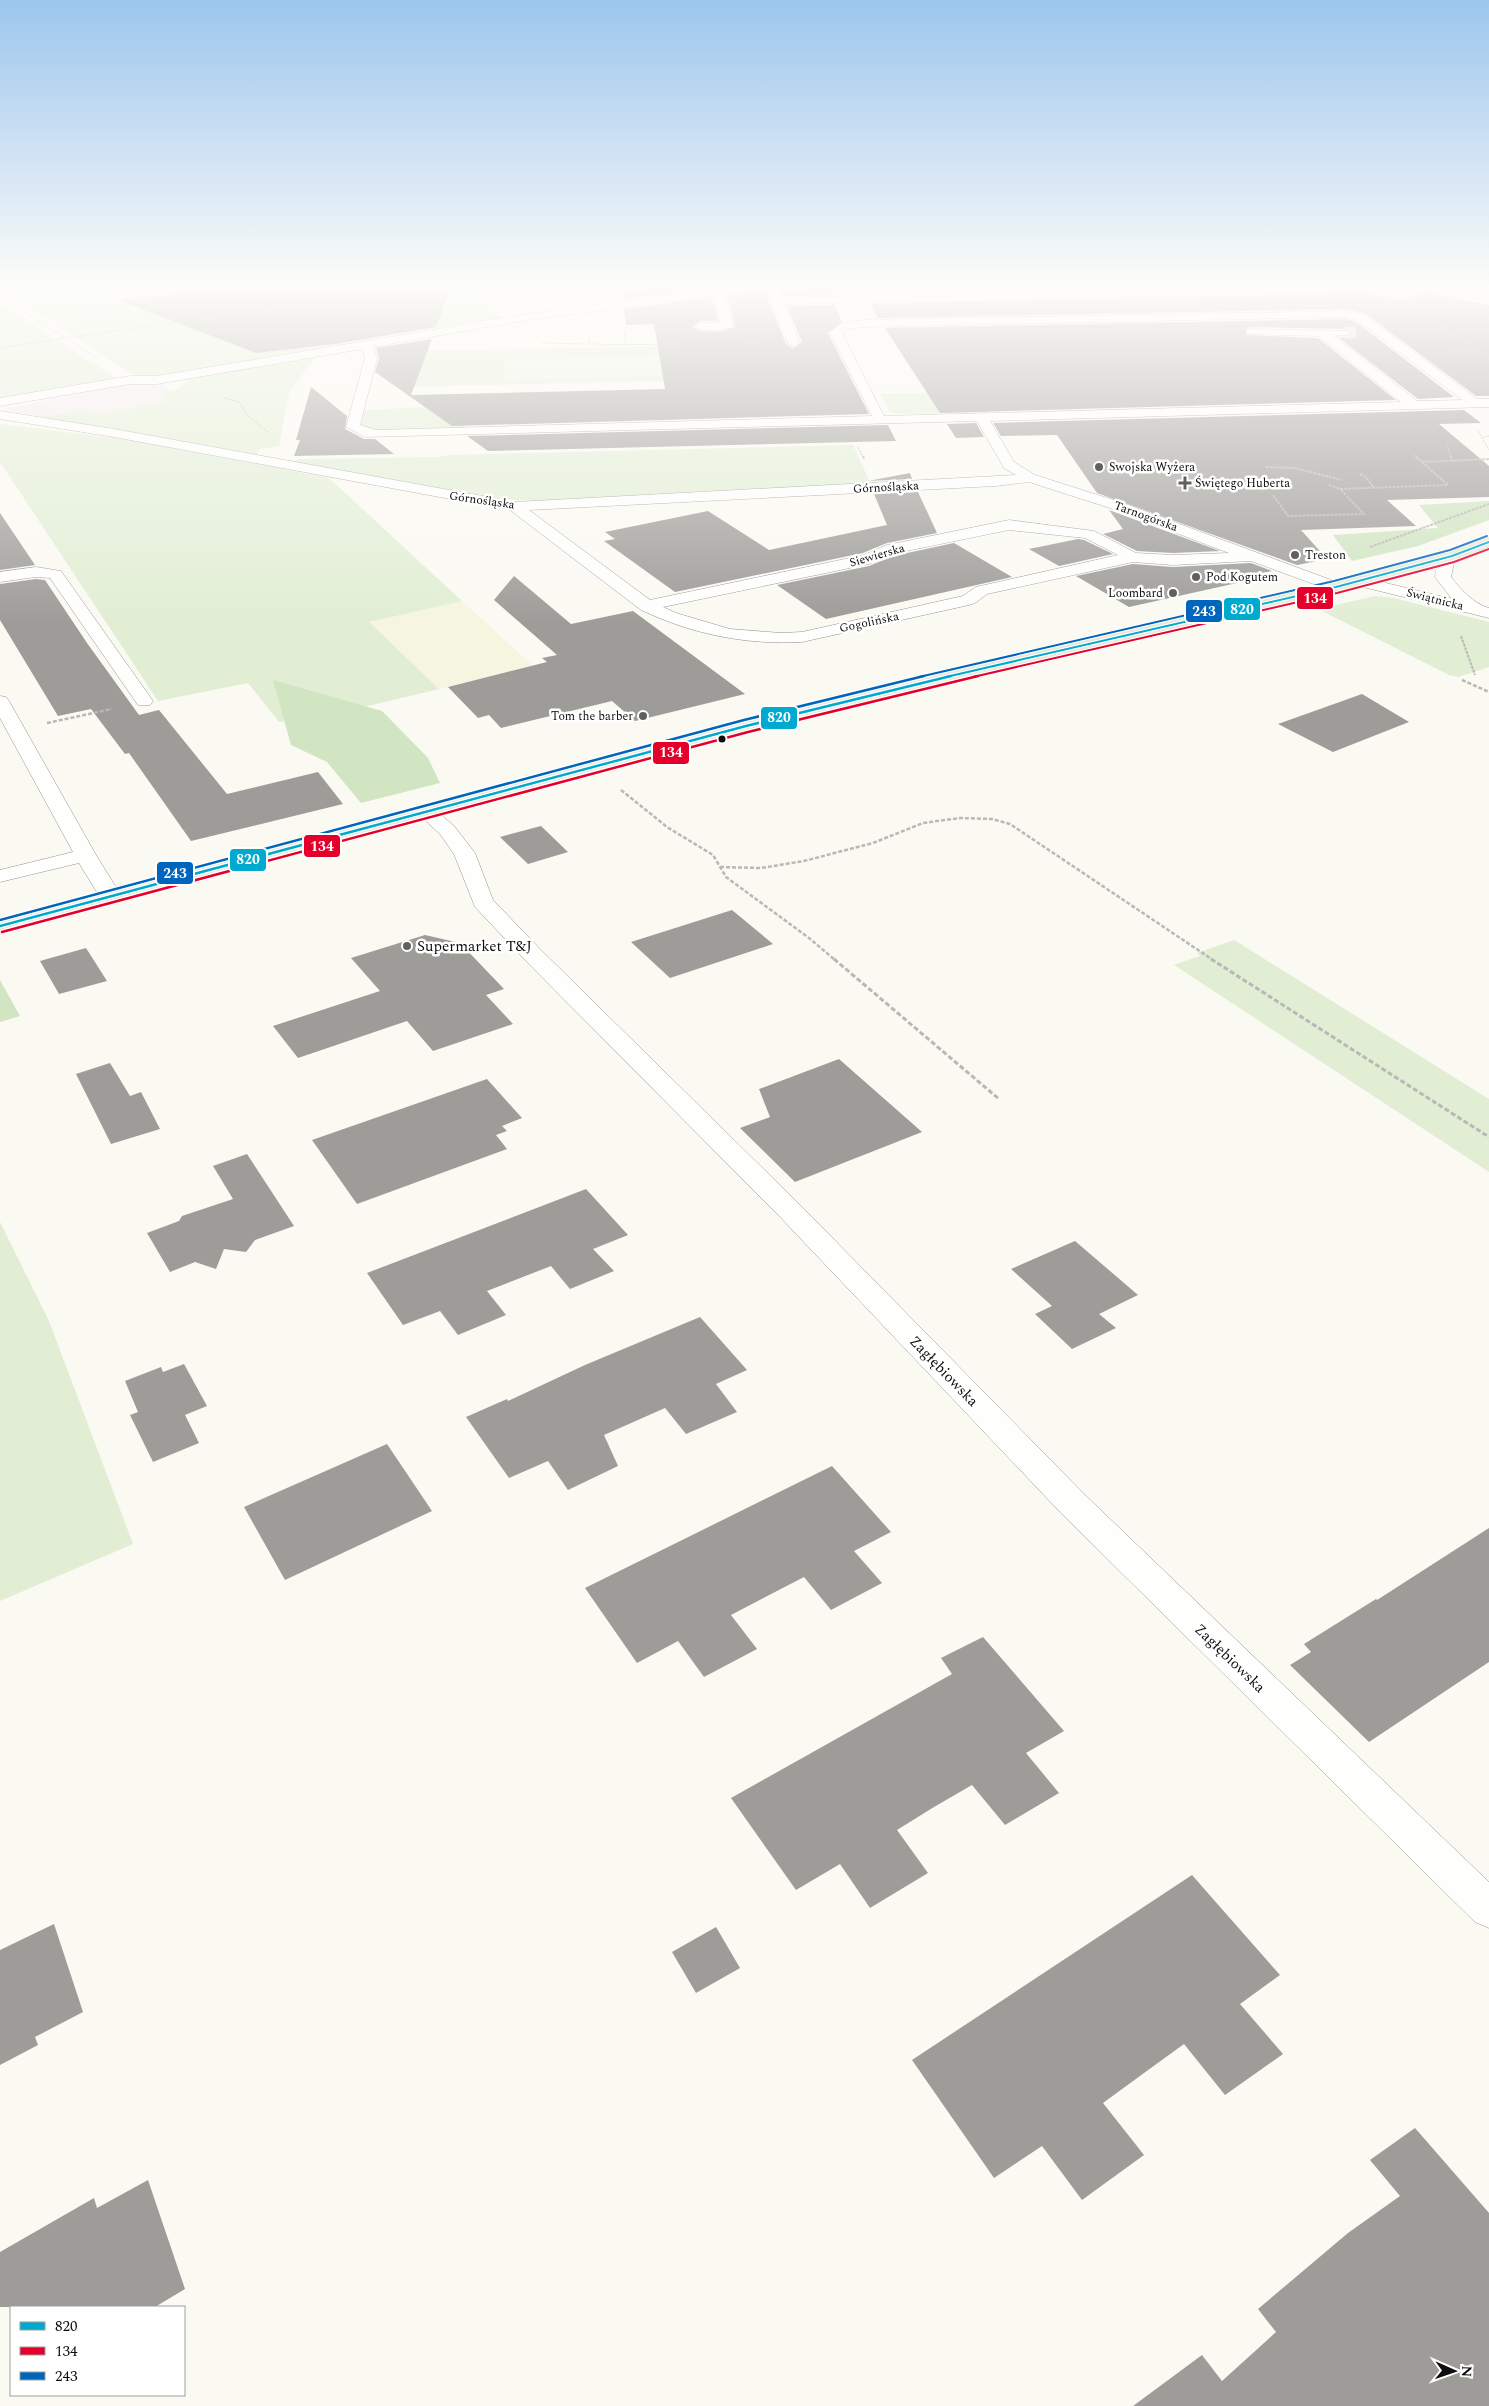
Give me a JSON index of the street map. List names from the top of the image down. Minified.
{"streets":{"street":["Górnośląska","Tarnogórska","Siewierska","Świątnicka","Gogolińska","Zagłębiowska"]},"crossings":[["Górnośląska","Tarnogórska"],["Górnośląska","Gogolińska"],["Tarnogórska","Gogolińska"],["Siewierska","Gogolińska"]],"places":{"other":["Swojska Wyżera","Treston","Pod Kogutem","Loombard","Tom the barber","Supermarket T&J"],"health":["Świętego Huberta"]},"lines":["transit line 243","transit line 820","transit line 134"],"legend":["820","134","243"],"north":"right"}
